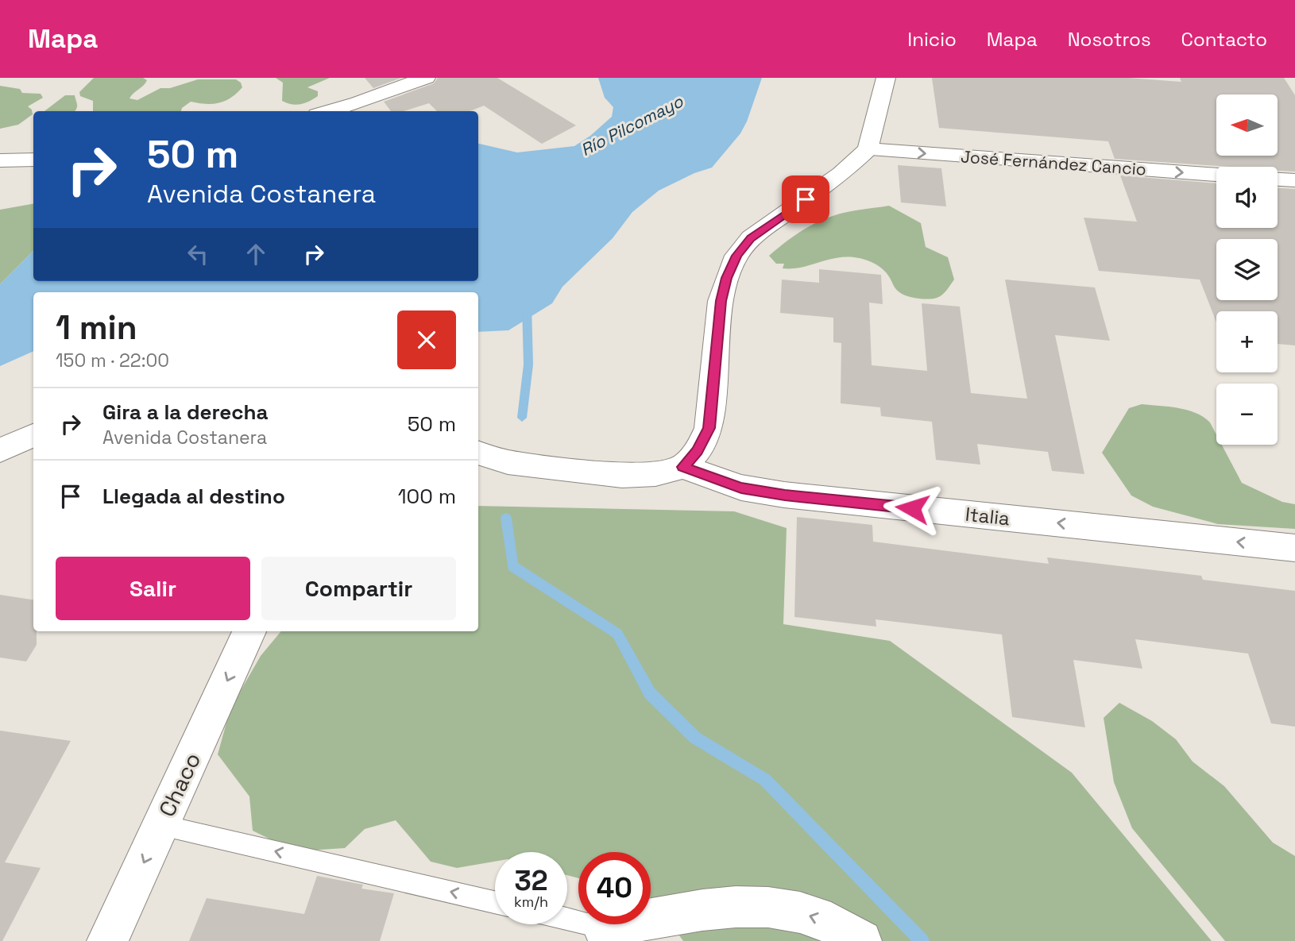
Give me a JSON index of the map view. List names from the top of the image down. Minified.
{"streets":{"street":["José Fernández Cancio","Italia","Chaco"]},"one_way":["José Fernández Cancio","Italia","Chaco"],"water":["Río Pilcomayo"],"north":"left","page":{"header":"Mapa","nav":["Inicio","Mapa","Nosotros","Contacto"],"map_buttons":["+","−"],"turn":["50 m","Avenida Costanera"],"heading":["1 min","150 m · 22:00"],"list":[{"name":"Gira a la derecha","note":"Avenida Costanera","value":"50 m"},{"name":"Llegada al destino","value":"100 m"}],"buttons":["Salir","Compartir"],"speed":"32 km/h","limit":"40"}}
